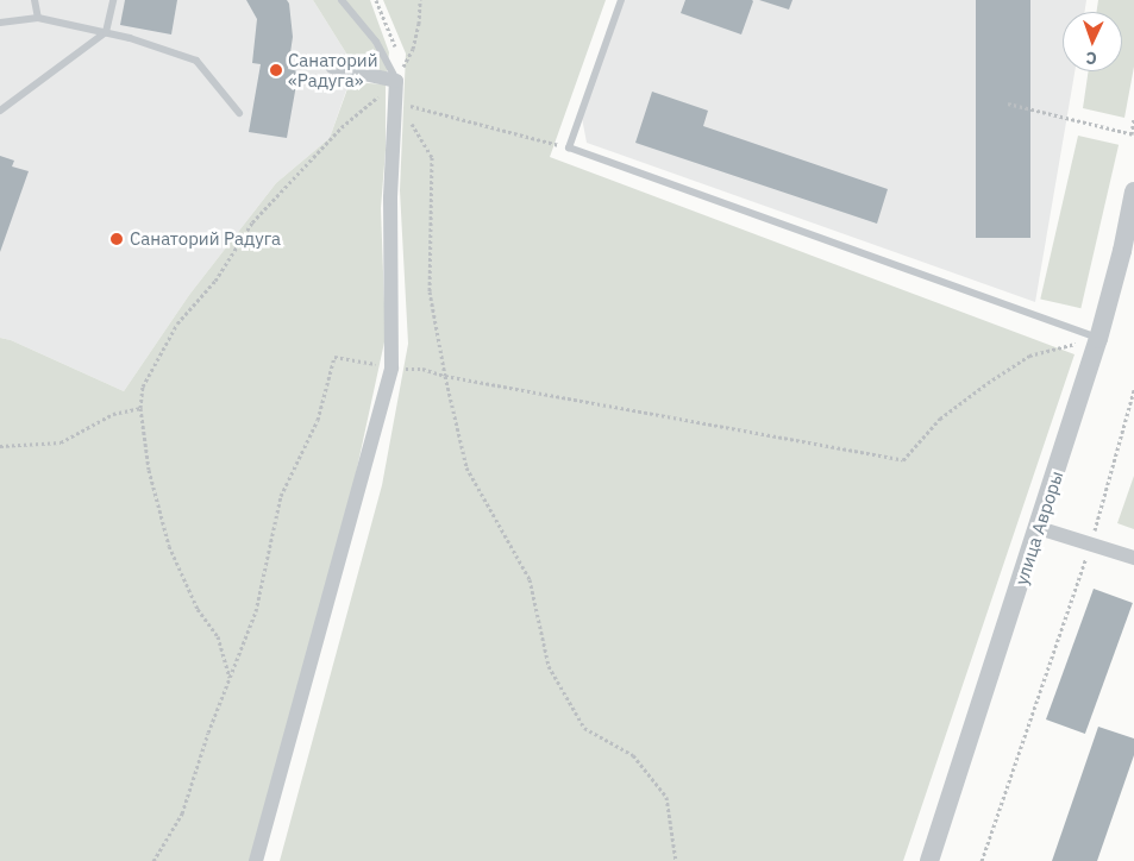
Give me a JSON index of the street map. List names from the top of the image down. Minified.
{"streets":{"street":["улица Авроры"]},"places":["Санаторий «Радуга»","Санаторий Радуга"],"north":"bottom"}
